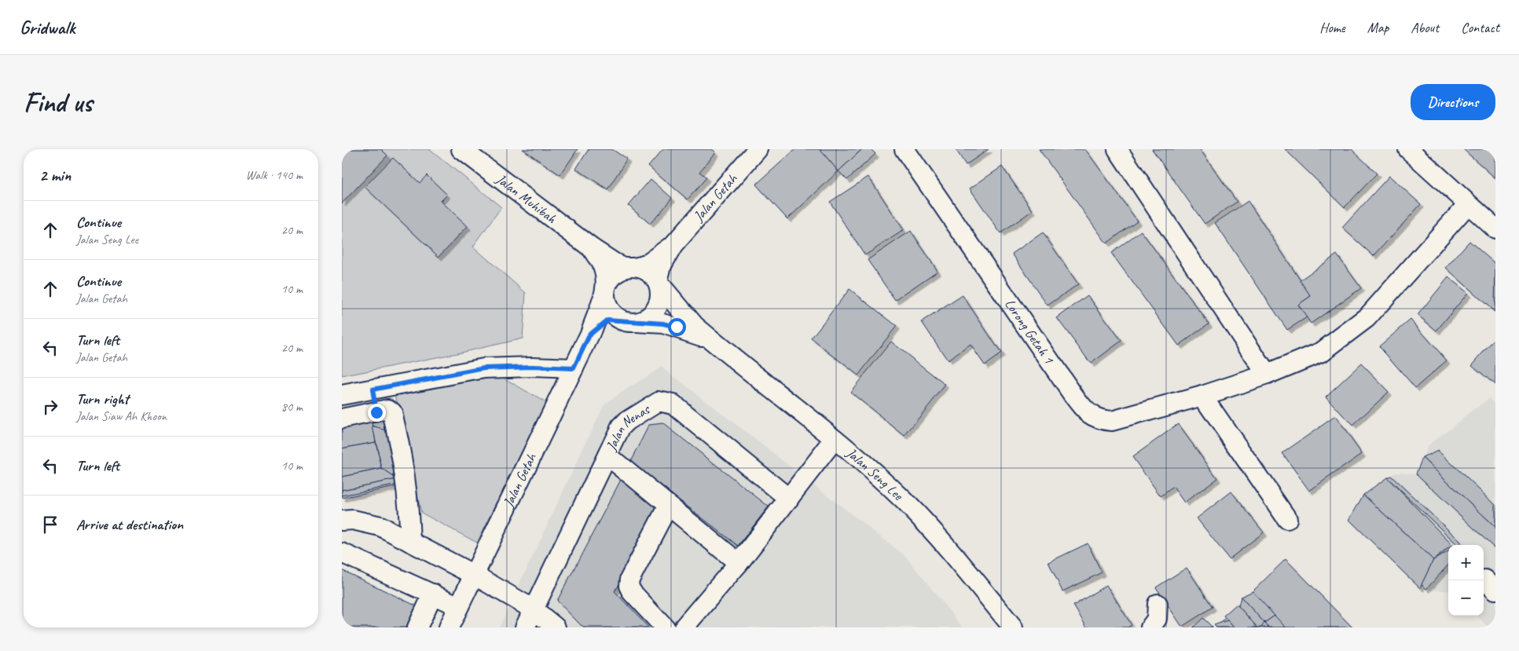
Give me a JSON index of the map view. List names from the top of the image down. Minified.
{"streets":{"street":["Jalan Getah","Jalan Muhibah","Lorong Getah 1","Jalan Nenas","Jalan Seng Lee"]},"crossings":[["Jalan Getah","Jalan Muhibah"],["Jalan Getah","Jalan Seng Lee"],["Jalan Muhibah","Jalan Seng Lee"]],"page":{"header":"Gridwalk","nav":["Home","Map","About","Contact"],"buttons":"Directions","title":"Find us","heading":["2 min","Walk · 140 m"],"list":[["Continue","Jalan Seng Lee","20 m"],["Continue","Jalan Getah","10 m"],["Turn left","Jalan Getah","20 m"],["Turn right","Jalan Siaw Ah Khoon","80 m"],["Turn left","10 m"],"Arrive at destination"],"map_buttons":["+","−"]}}
